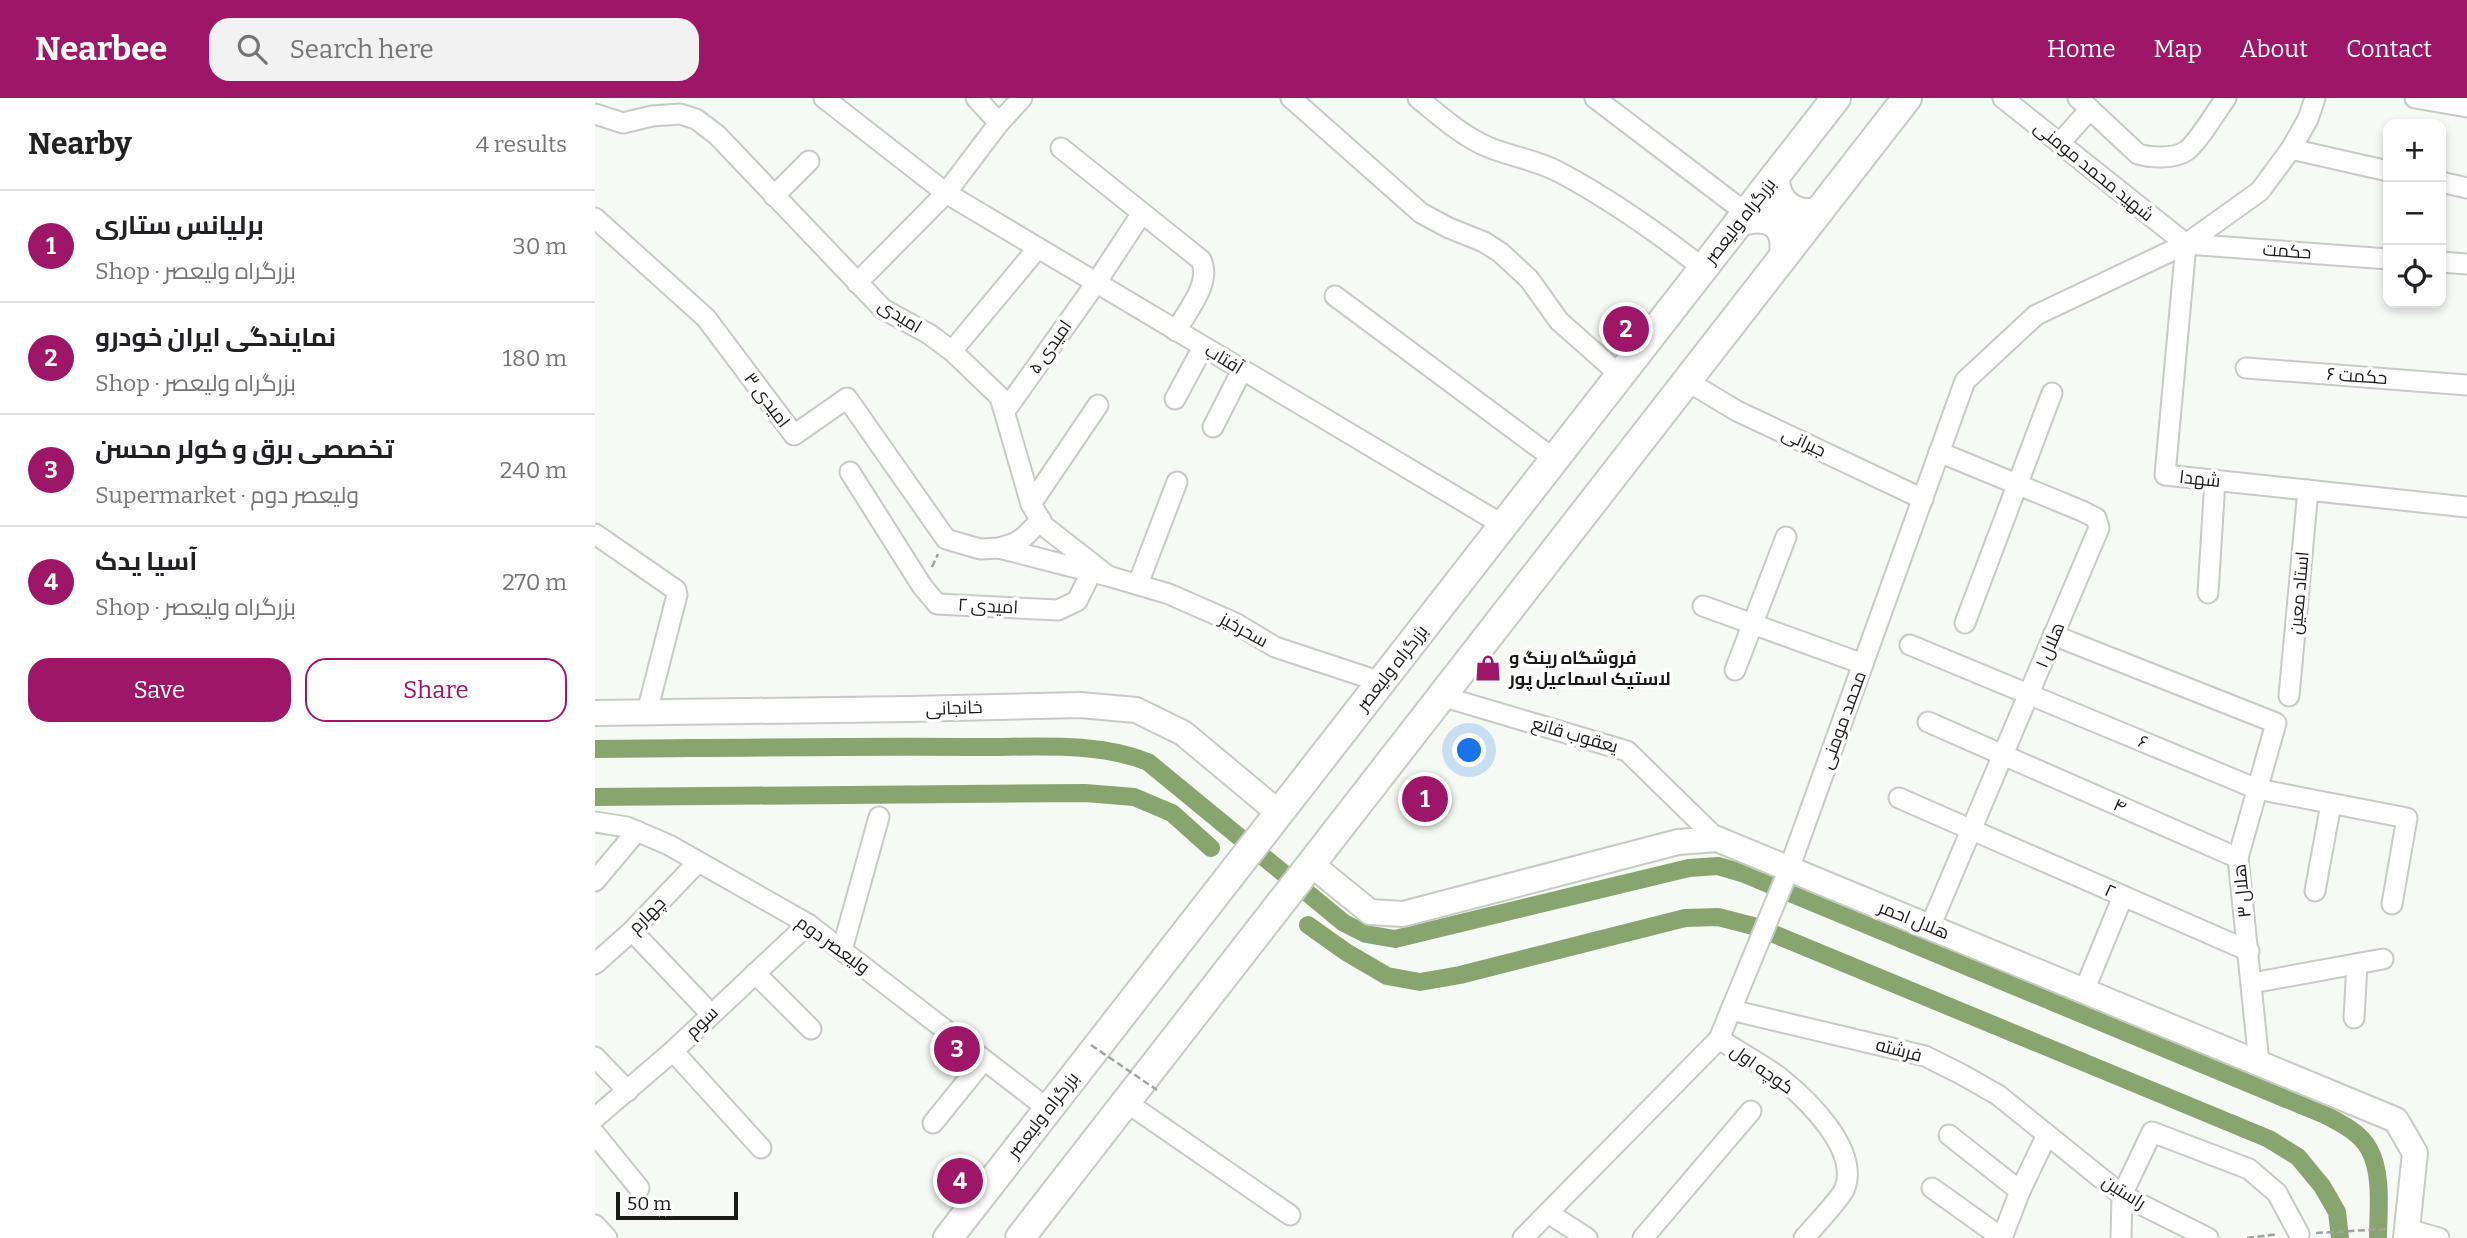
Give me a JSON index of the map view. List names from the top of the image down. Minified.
{"streets":{"highway":["بزرگراه ولیعصر"],"main road":["خانجانی","هلال احمر"],"street":["شهید محمد مومنی","حکمت","امیدی","امیدی ۵","آفتاب","حکمت ۶","امیدی ۳","جیرانی","شهدا","استاد معین","امیدی ۲","سحرخیز","هلال ۱","محمد مومنی","یعقوب قانع","۶","۴","۲","هلال ۳","چهارم","ولیعصر دوم","سوم","فرشته","کوچه اول","راستین"]},"crossings":[["شهید محمد مومنی","حکمت"],["شهید محمد مومنی","شهدا"],["شهید محمد مومنی","محمد مومنی"],["بزرگراه ولیعصر","آفتاب"],["بزرگراه ولیعصر","سحرخیز"],["بزرگراه ولیعصر","خانجانی"],["بزرگراه ولیعصر","ولیعصر دوم"],["حکمت","شهدا"],["حکمت","محمد مومنی"],["امیدی","امیدی ۵"],["امیدی ۵","آفتاب"],["جیرانی","محمد مومنی"],["شهدا","استاد معین"],["شهدا","محمد مومنی"],["امیدی ۲","سحرخیز"],["هلال ۱","محمد مومنی"],["هلال ۱","۶"],["هلال ۱","۴"],["هلال ۱","۲"],["هلال ۱","هلال ۳"],["هلال ۱","هلال احمر"],["محمد مومنی","هلال احمر"],["محمد مومنی","فرشته"],["محمد مومنی","کوچه اول"],["یعقوب قانع","هلال احمر"],["۶","هلال ۳"],["۴","هلال ۳"],["۲","هلال ۳"],["هلال ۳","هلال احمر"],["چهارم","ولیعصر دوم"],["ولیعصر دوم","سوم"],["فرشته","راستین"]],"places":{"shop":["فروشگاه رینگ و لاستیک اسماعیل پور"]},"scale_bar":"50 m","page":{"header":"Nearbee","search":"Search here","nav":["Home","Map","About","Contact"],"heading":["Nearby","4 results"],"map_buttons":["+","−"],"list":[{"mark":"1","name":"برلیانس ستاری","note":"Shop · بزرگراه ولیعصر","value":"30 m"},{"mark":"2","name":"نمایندگی ایران خودرو","note":"Shop · بزرگراه ولیعصر","value":"180 m"},{"mark":"3","name":"تخصصی برق و کولر محسن","note":"Supermarket · ولیعصر دوم","value":"240 m"},{"mark":"4","name":"آسیا یدک","note":"Shop · بزرگراه ولیعصر","value":"270 m"}],"pins":["2","1","3","4"],"buttons":["Save","Share"],"scale":"50 m"}}
